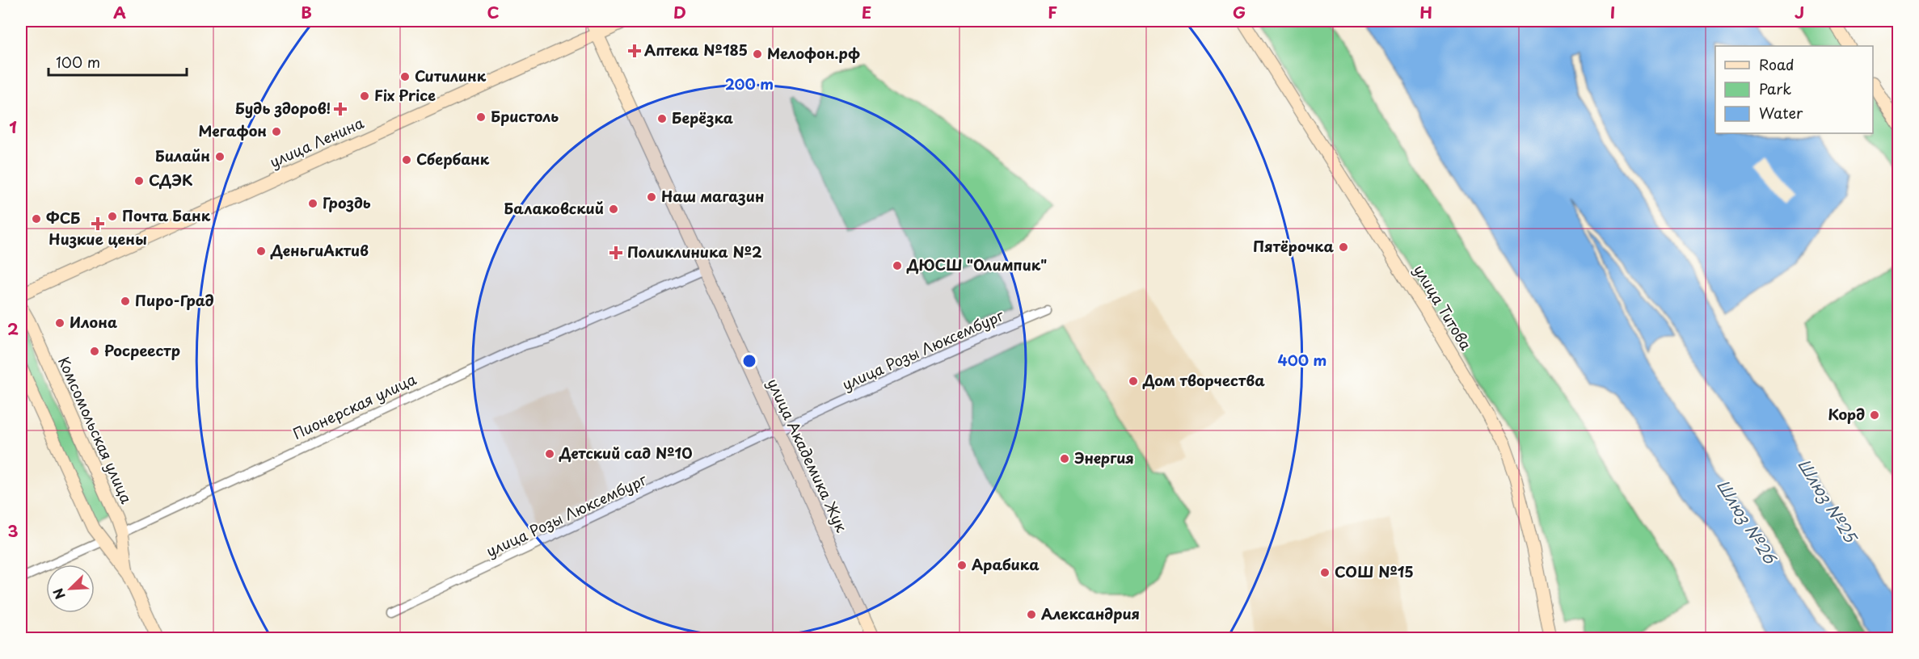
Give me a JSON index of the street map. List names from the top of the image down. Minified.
{"streets":{"main road":["улица Ленина","улица Титова","Пионерская улица","Комсомольская улица","улица Академика Жук"],"street":["улица Розы Люксембург"]},"crossings":[["улица Ленина","улица Академика Жук"],["улица Розы Люксембург","улица Академика Жук"],["Пионерская улица","Комсомольская улица"],["Пионерская улица","улица Академика Жук"]],"water":["Шлюз №25","Шлюз №26"],"places":{"health":["Аптека №185","Будь здоров!","Низкие цены","Поликлиника №2"],"other":["Мелофон.рф","Ситилинк","Fix Price","Бристоль","Берёзка","Мегафон","Билайн","Сбербанк","СДЭК","Наш магазин","Гроздь","Балаковский","Почта Банк","ФСБ","Пятёрочка","ДеньгиАктив","ДЮСШ \"Олимпик\"","Пиро-Град","Илона","Росреестр","Дом творчества","Корд","Детский сад №10","Энергия","Арабика","СОШ №15","Александрия"]},"legend":["Road","Park","Water"],"scale_bar":"100 m","north":"bottom left","grid":{"columns":["A","B","C","D","E","F","G","H","I","J"],"rows":["1","2","3"]},"rings":["200 m","400 m"]}
